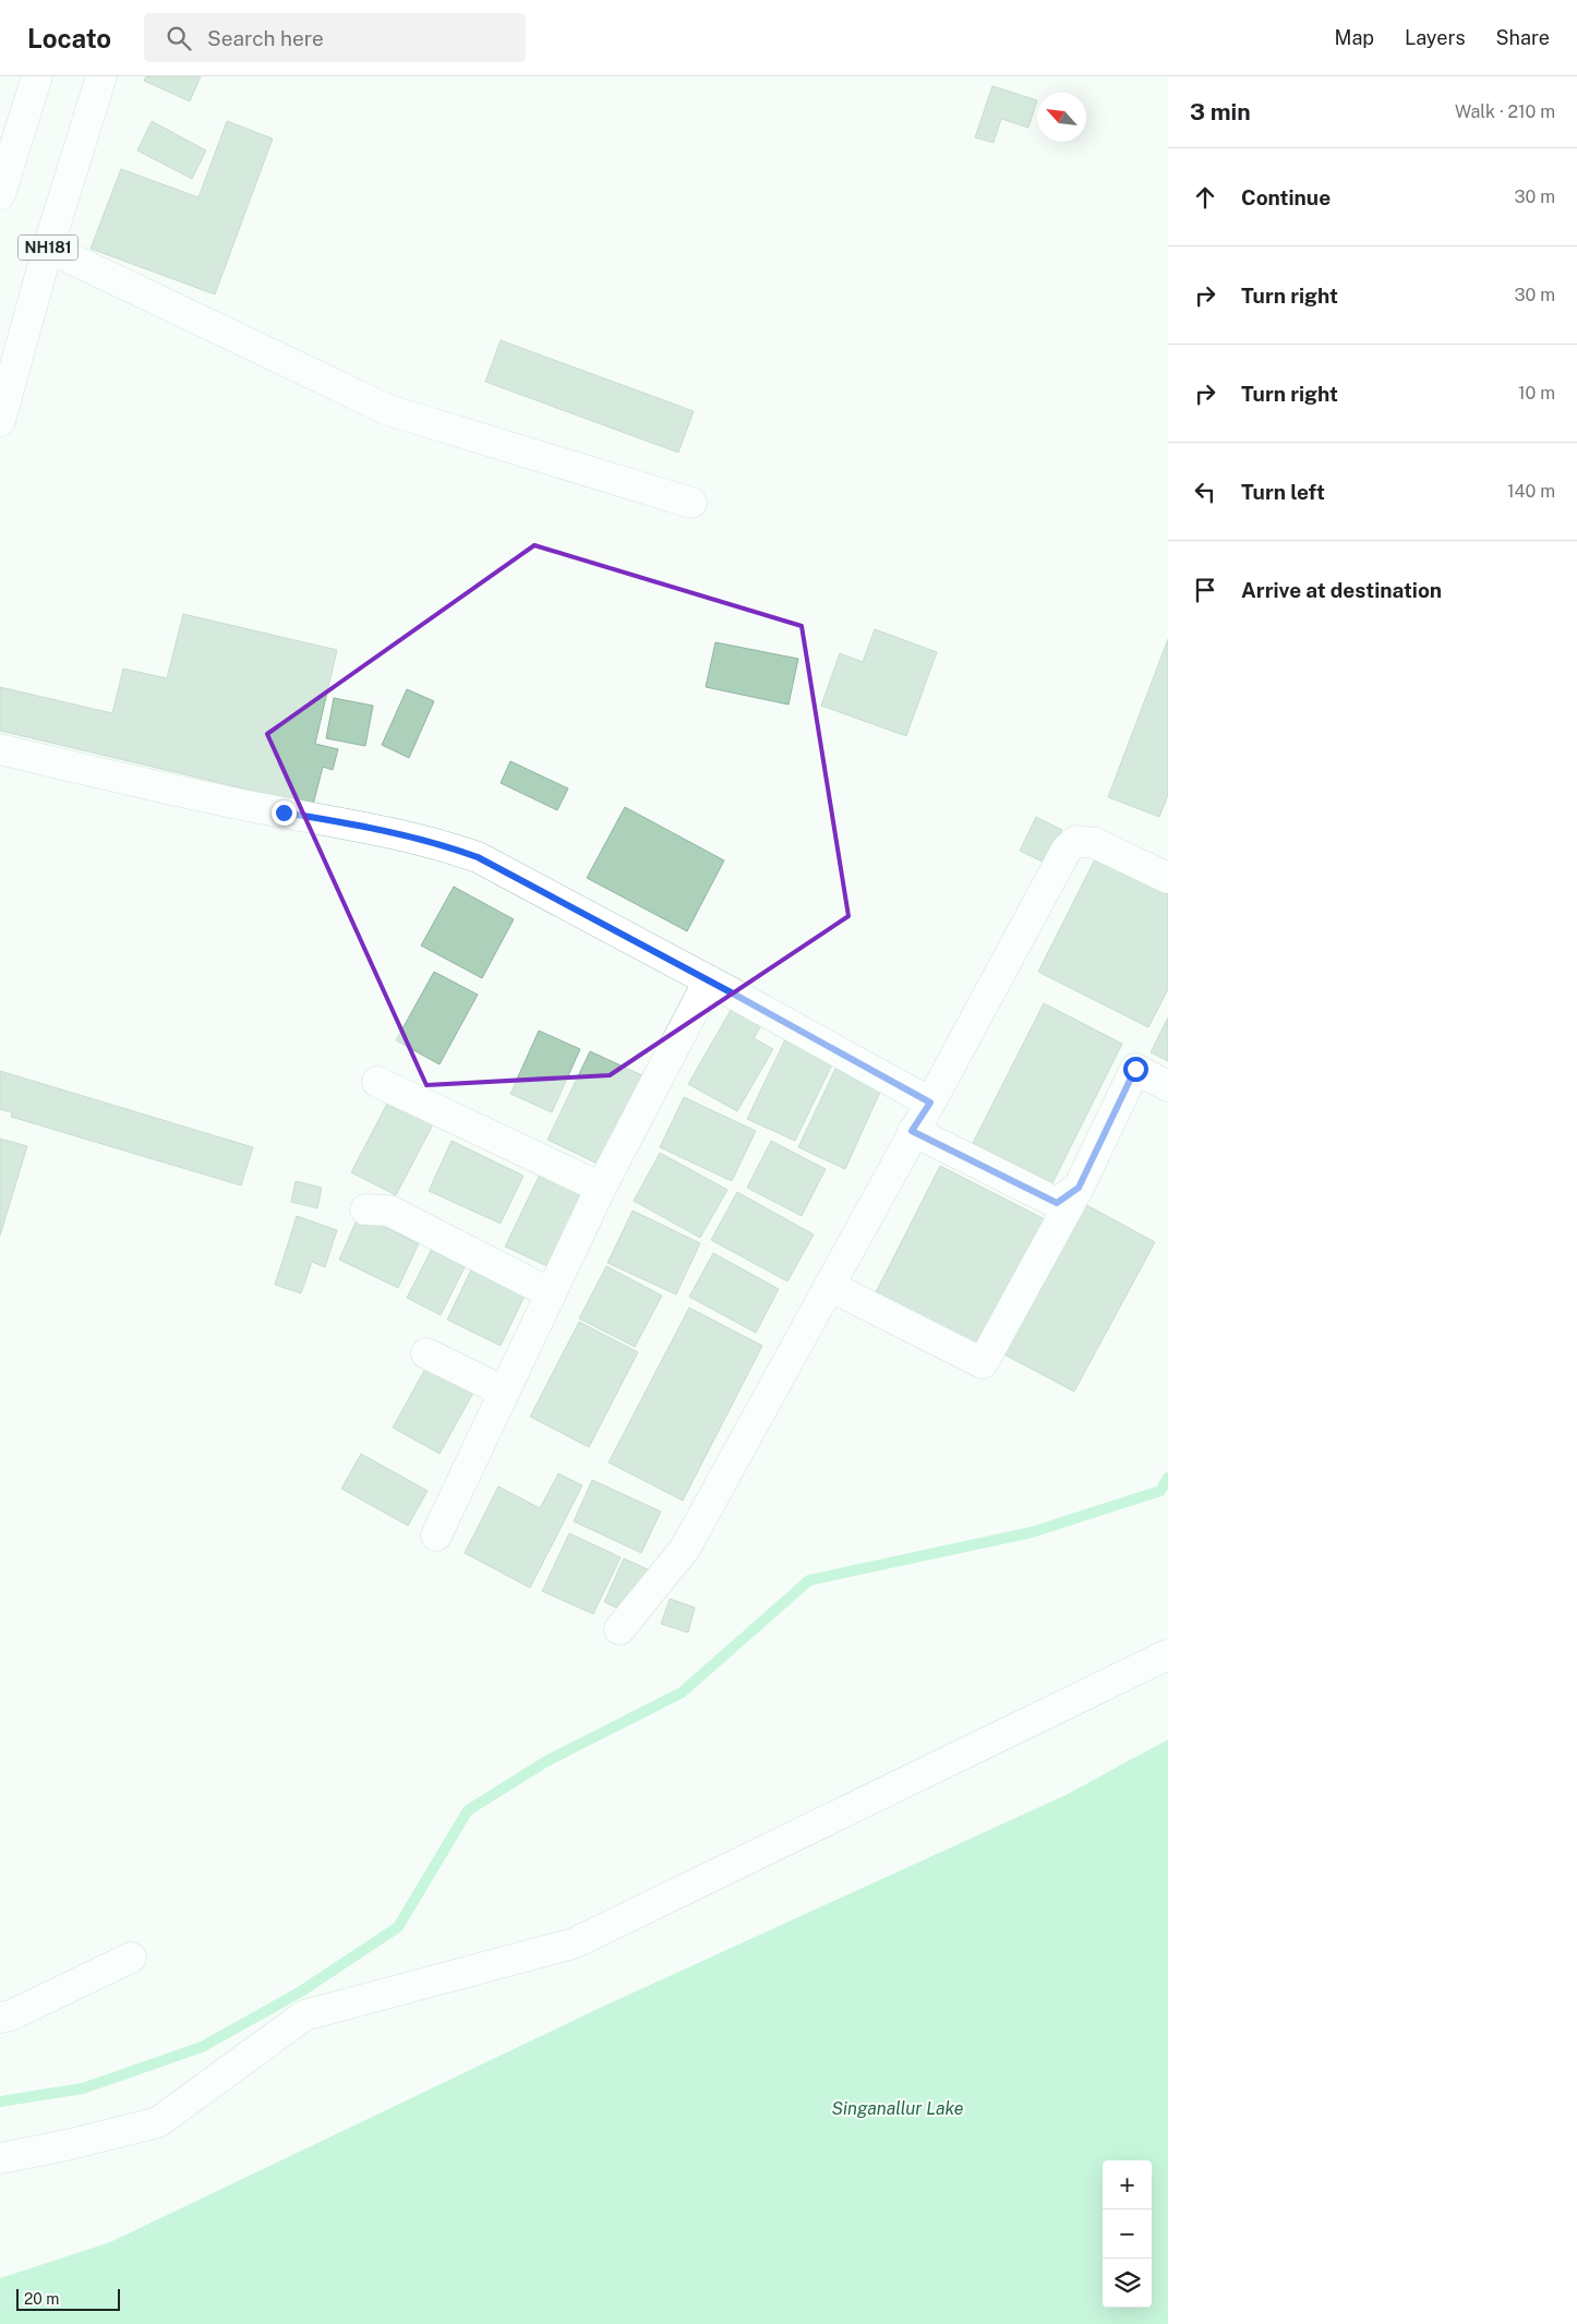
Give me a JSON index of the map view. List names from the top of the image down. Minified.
{"streets":{"main road":["NH181"]},"water":["Singanallur Lake"],"scale_bar":"20 m","north":"top left","page":{"header":"Locato","search":"Search here","nav":["Map","Layers","Share"],"heading":["3 min","Walk · 210 m"],"list":[["Continue","30 m"],["Turn right","30 m"],["Turn right","10 m"],["Turn left","140 m"],"Arrive at destination"],"map_buttons":["+","−"],"scale":"20 m"}}
